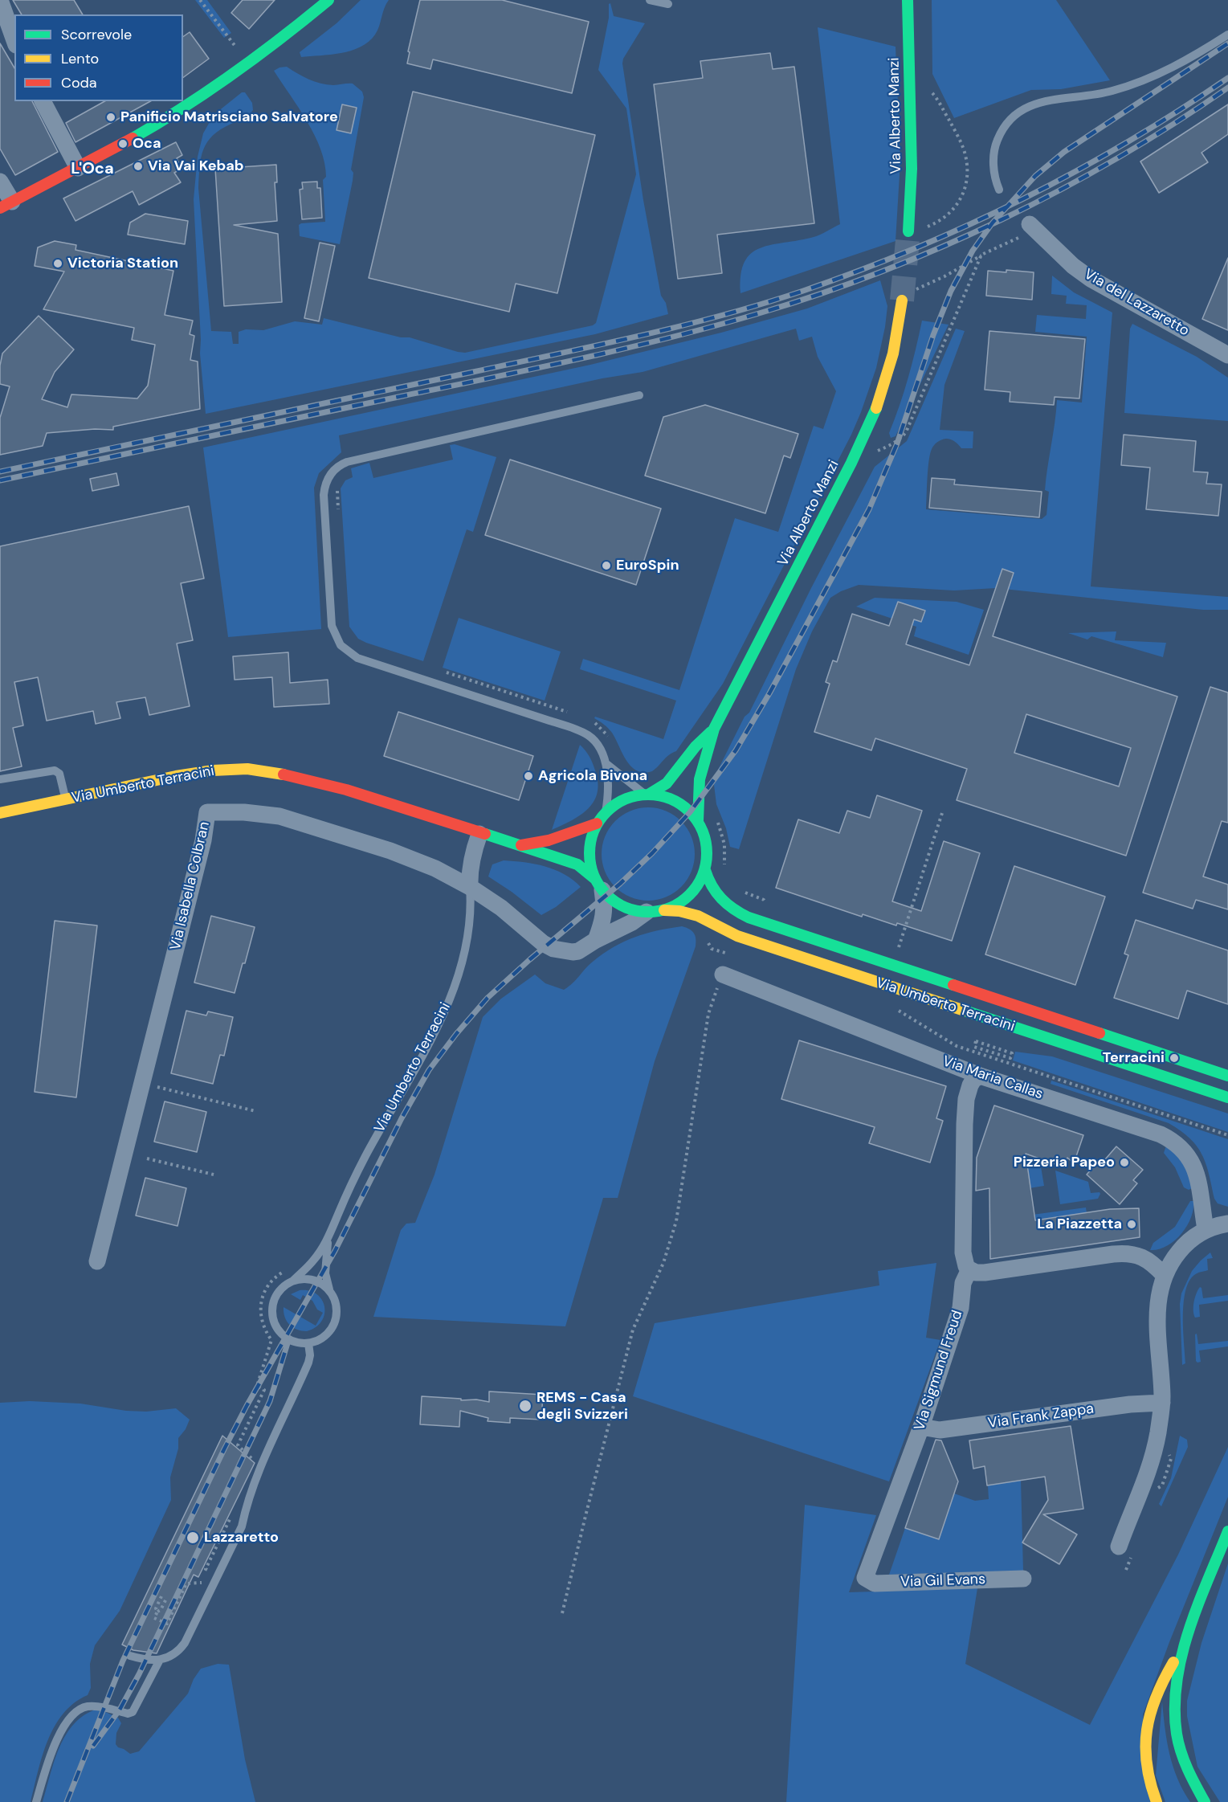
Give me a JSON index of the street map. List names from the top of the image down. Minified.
{"streets":{"main road":["Via Alberto Manzi","Via Umberto Terracini"],"street":["Via del Lazzaretto","Via Isabella Colbran","Via Maria Callas","Via Sigmund Freud","Via Frank Zappa","Via Gil Evans"]},"crossings":[["Via Alberto Manzi","Via Umberto Terracini"],["Via Alberto Manzi","Via Isabella Colbran"],["Via Umberto Terracini","Via Isabella Colbran"],["Via Sigmund Freud","Via Frank Zappa"],["Via Sigmund Freud","Via Gil Evans"]],"districts":["L'Oca"],"places":["Panificio Matrisciano Salvatore","Oca","Via Vai Kebab","Victoria Station","EuroSpin","Agricola Bivona","Terracini","Pizzeria Papeo","La Piazzetta","REMS - Casa degli Svizzeri","Lazzaretto"],"legend":["Scorrevole","Lento","Coda"]}
